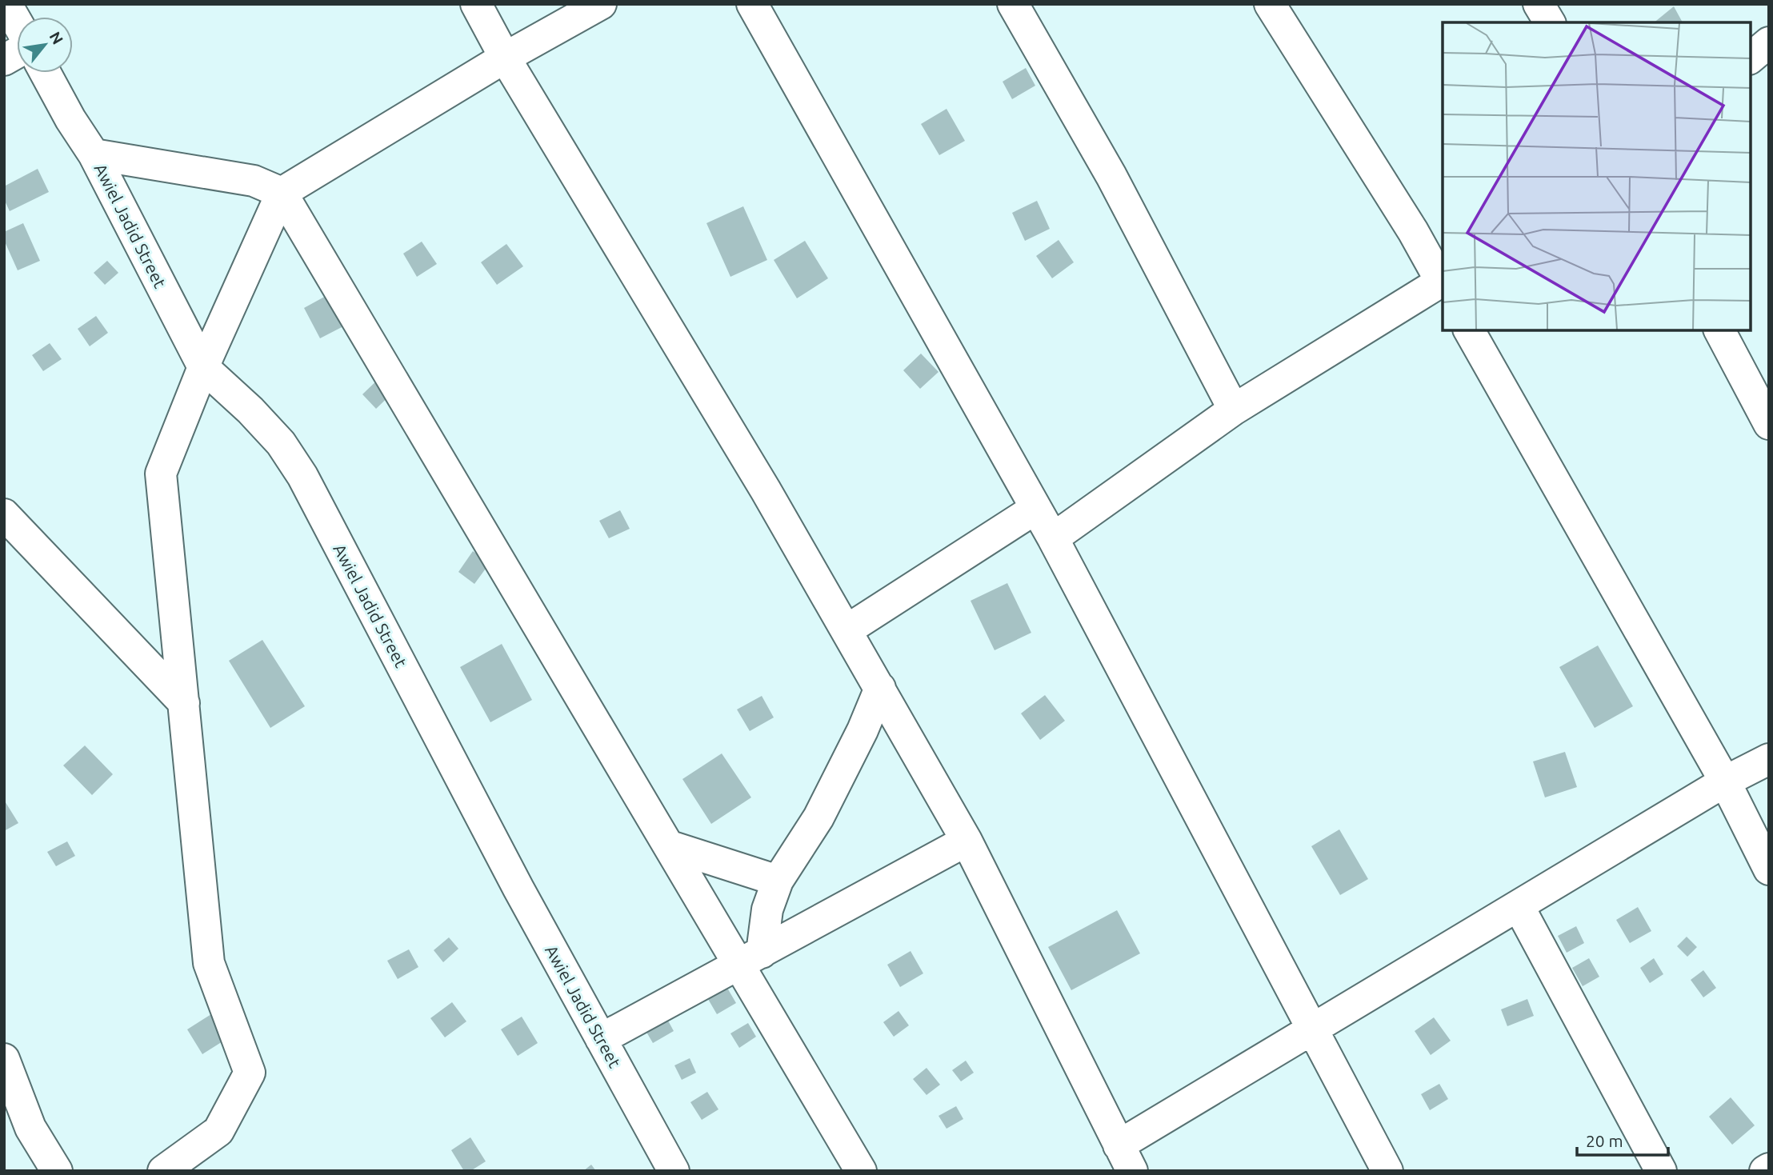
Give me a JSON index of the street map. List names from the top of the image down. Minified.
{"streets":{"street":["Awiel Jadid Street"]},"scale_bar":"20 m","north":"top right"}
